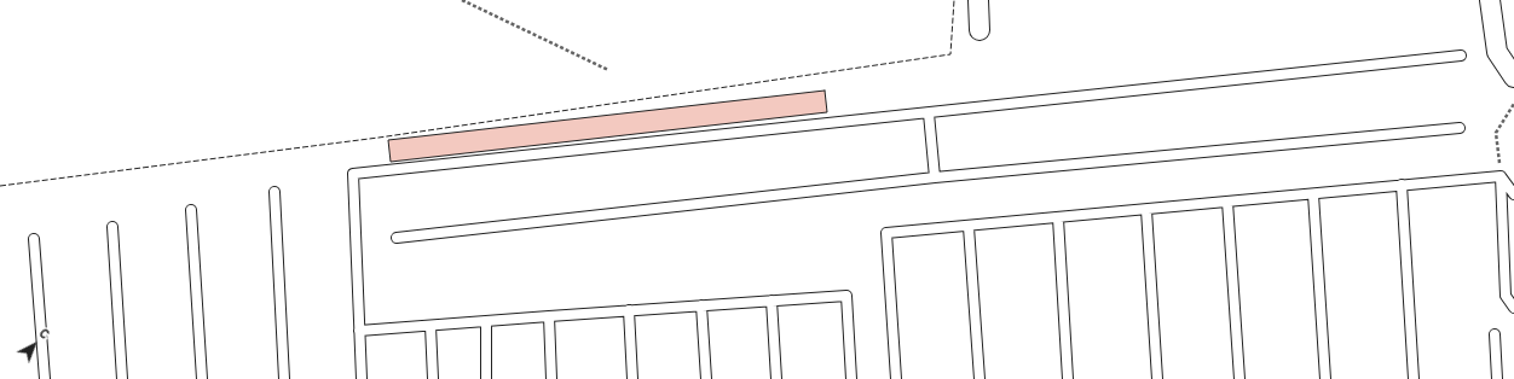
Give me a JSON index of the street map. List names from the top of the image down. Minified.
{"north":"top right"}
